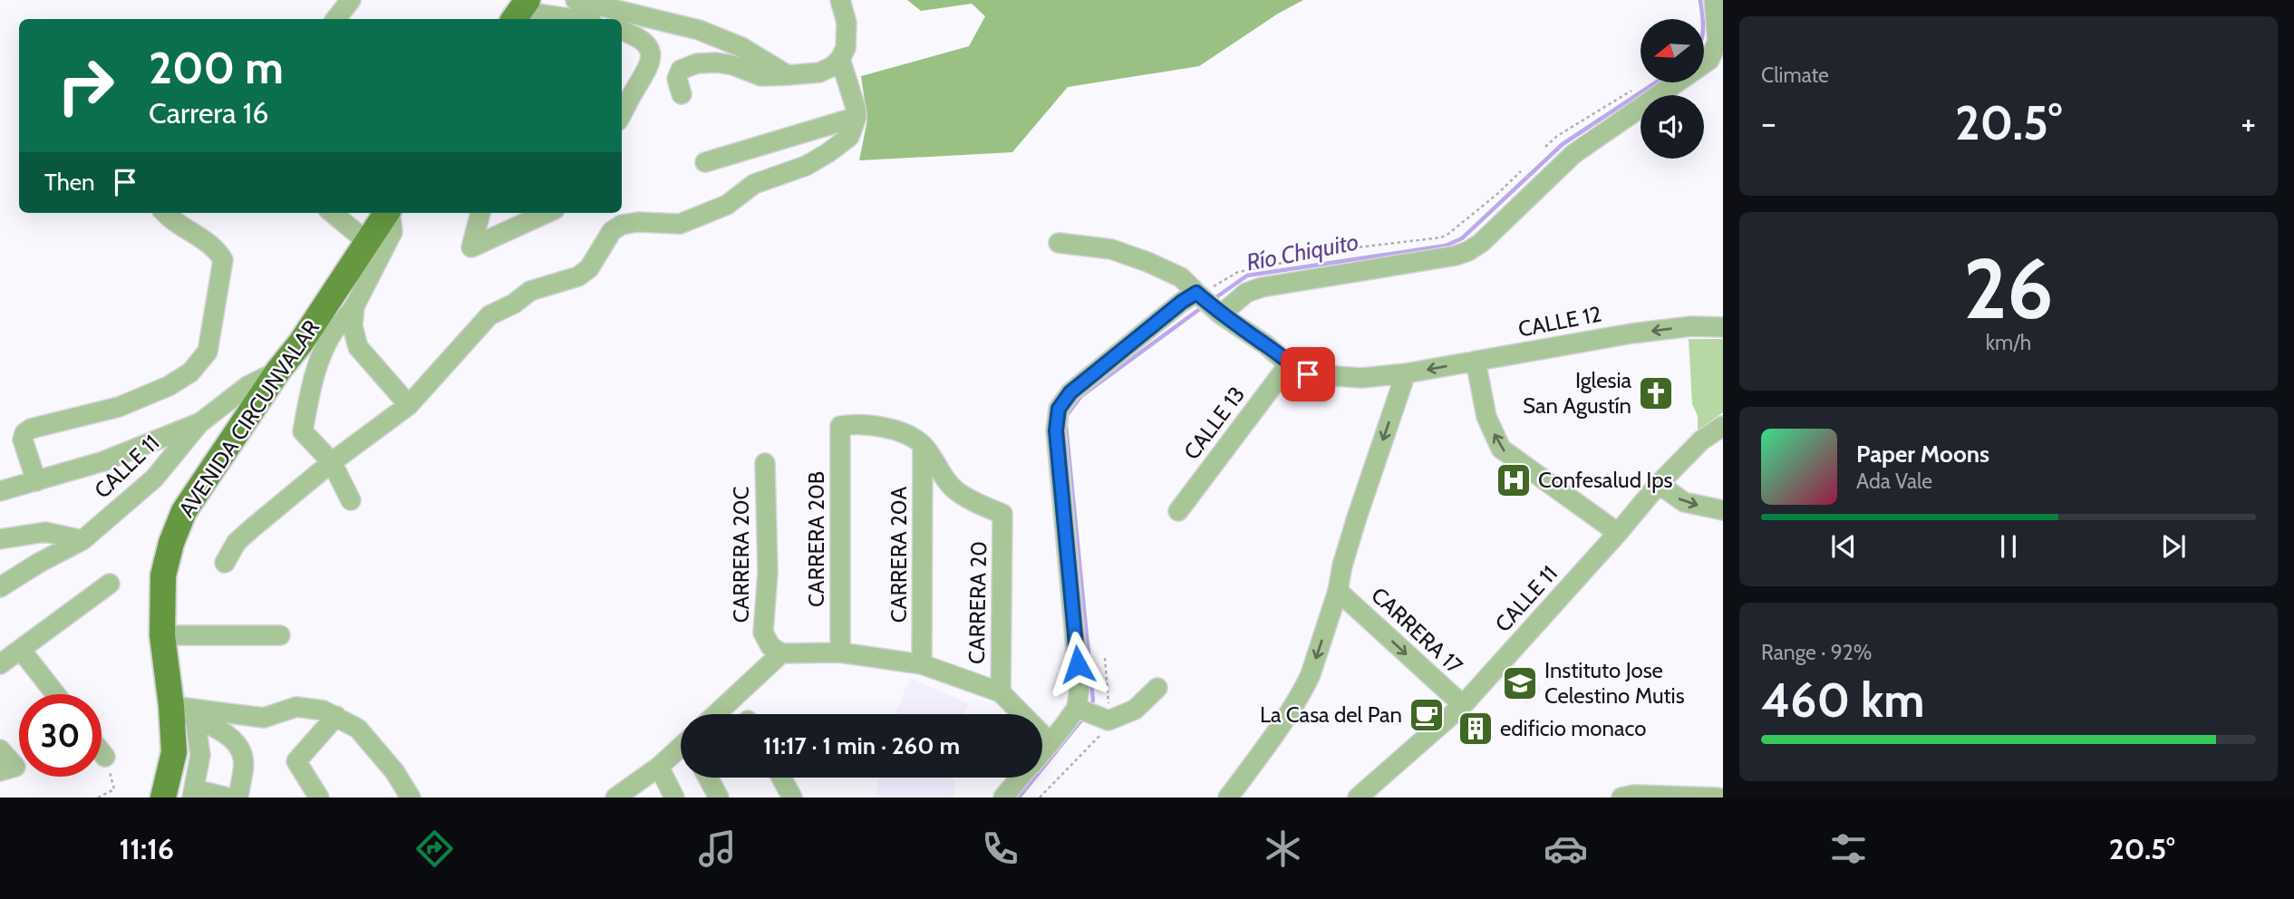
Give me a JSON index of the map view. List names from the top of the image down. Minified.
{"streets":{"main road":["AVENIDA CIRCUNVALAR"],"street":["CALLE 12","CALLE 13","CALLE 11","CARRERA 20B","CARRERA 20C","CARRERA 20A","CARRERA 20","CARRERA 17"]},"crossings":[["CALLE 12","CALLE 13"],["AVENIDA CIRCUNVALAR","CALLE 11"],["CALLE 11","CARRERA 17"],["CARRERA 20B","CARRERA 20A"],["CARRERA 20B","CARRERA 20"],["CARRERA 20A","CARRERA 20"]],"one_way":["CALLE 12","CARRERA 17"],"water":["Río Chiquito"],"places":{"church":["Iglesia San Agustín"],"hospital":["Confesalud Ips"],"school or university":["Instituto Jose Celestino Mutis"],"cafe":["La Casa del Pan"],"building":["edificio monaco"]},"north":"left","page":{"tile":["Climate",["26","km/h"],["Range · 92%","460 km"]],"turn":["200 m","Carrera 16"],"heat":["−","20.5°","+"],"then":"Then","song":["Paper Moons","Ada Vale"],"limit":"30","trip":"11:17 · 1 min · 260 m","tabs":["11:16","20.5°"]}}
